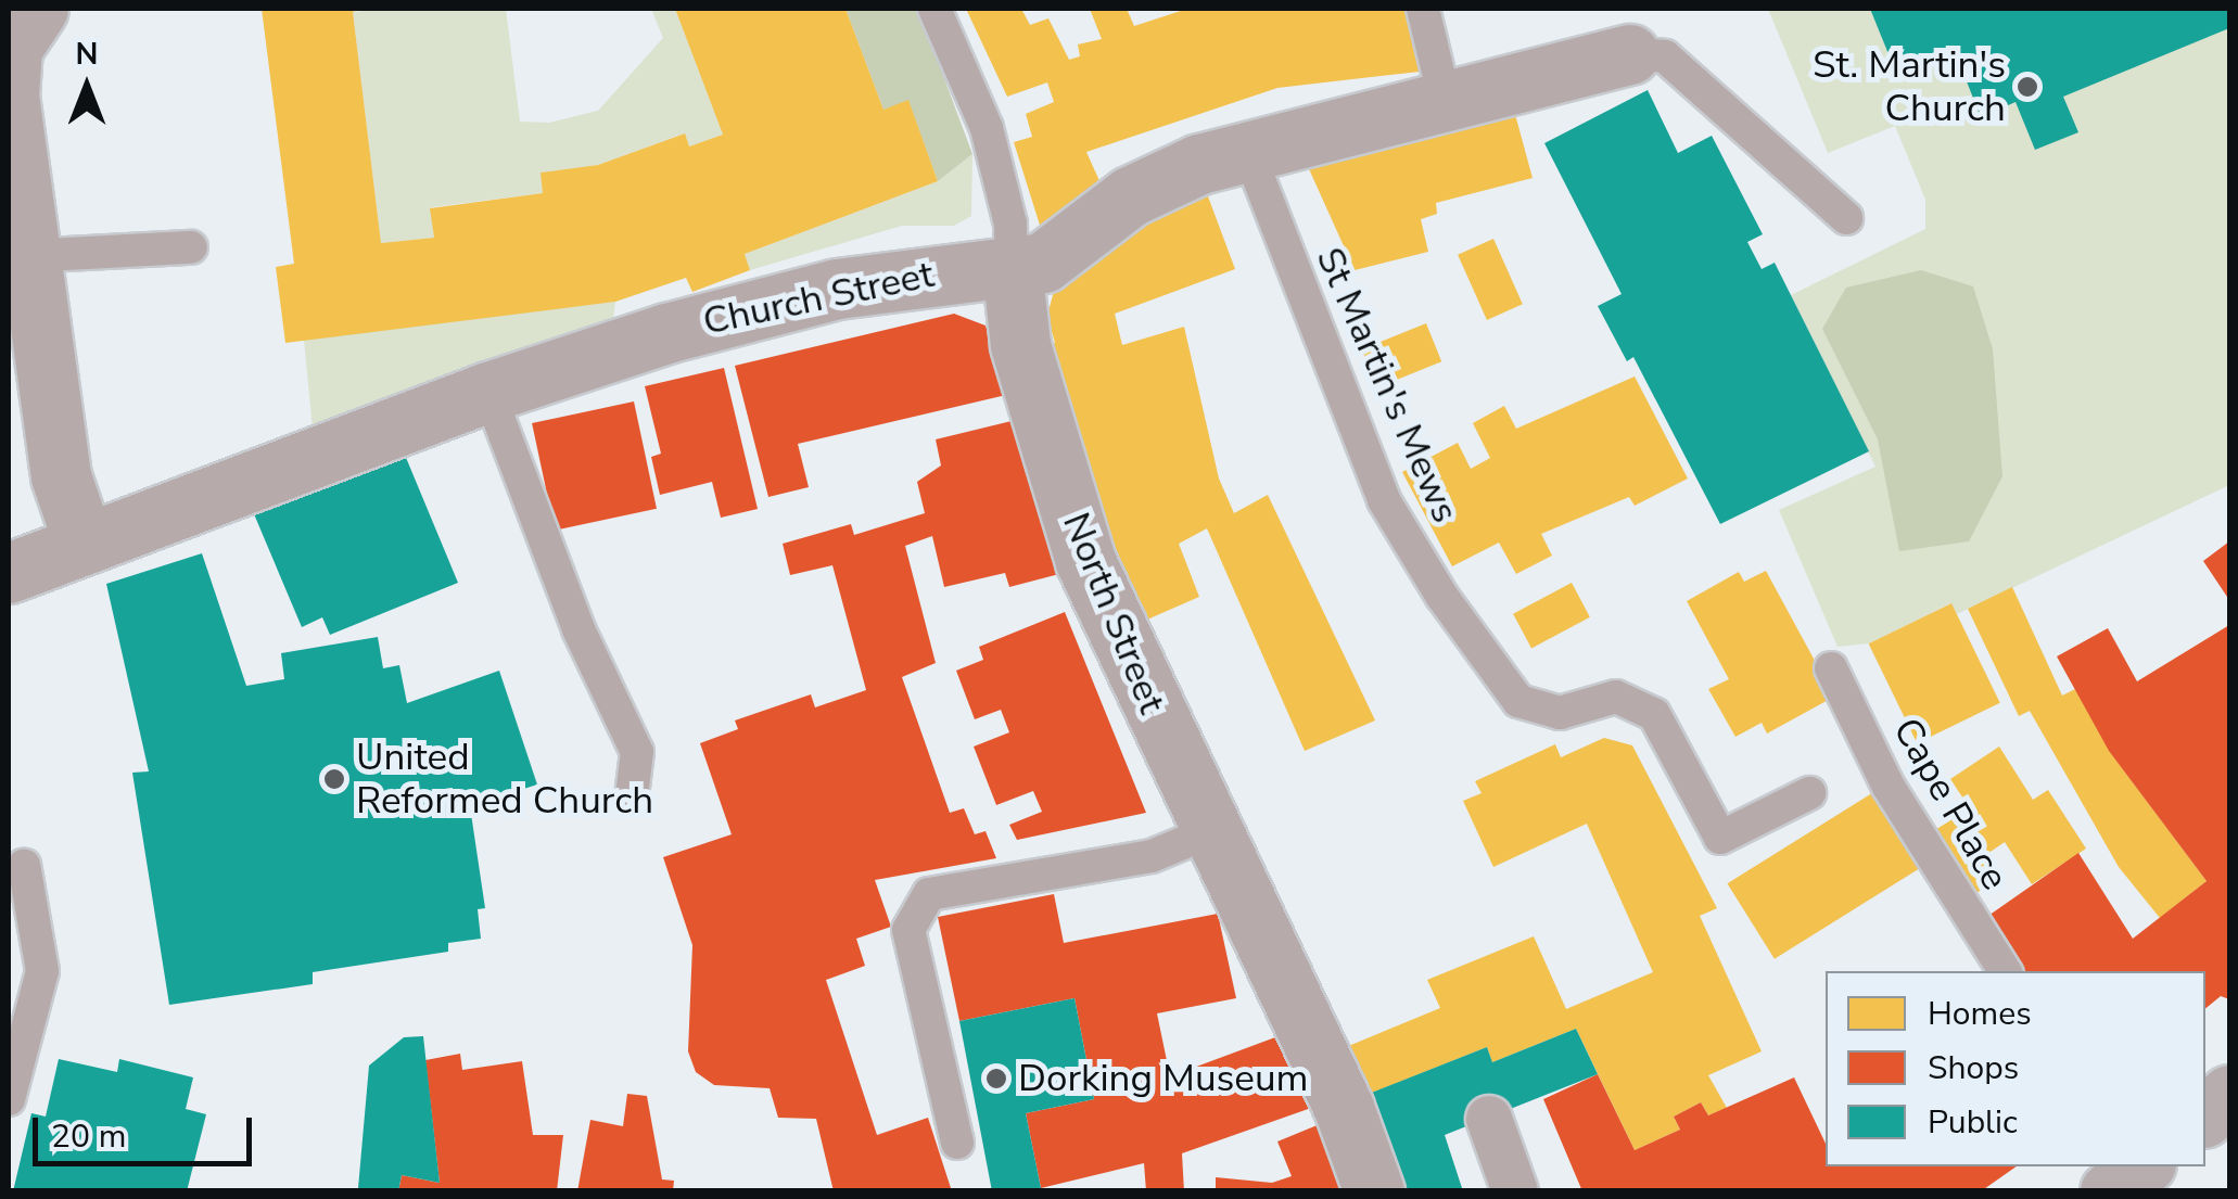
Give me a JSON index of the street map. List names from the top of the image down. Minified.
{"streets":{"street":["Church Street","North Street"],"lane":["St Martin's Mews","Cape Place"]},"crossings":[["Church Street","St Martin's Mews"],["Church Street","North Street"]],"places":["St. Martin's Church","United Reformed Church","Dorking Museum"],"legend":["Homes","Shops","Public"],"scale_bar":"20 m","north":"top"}
